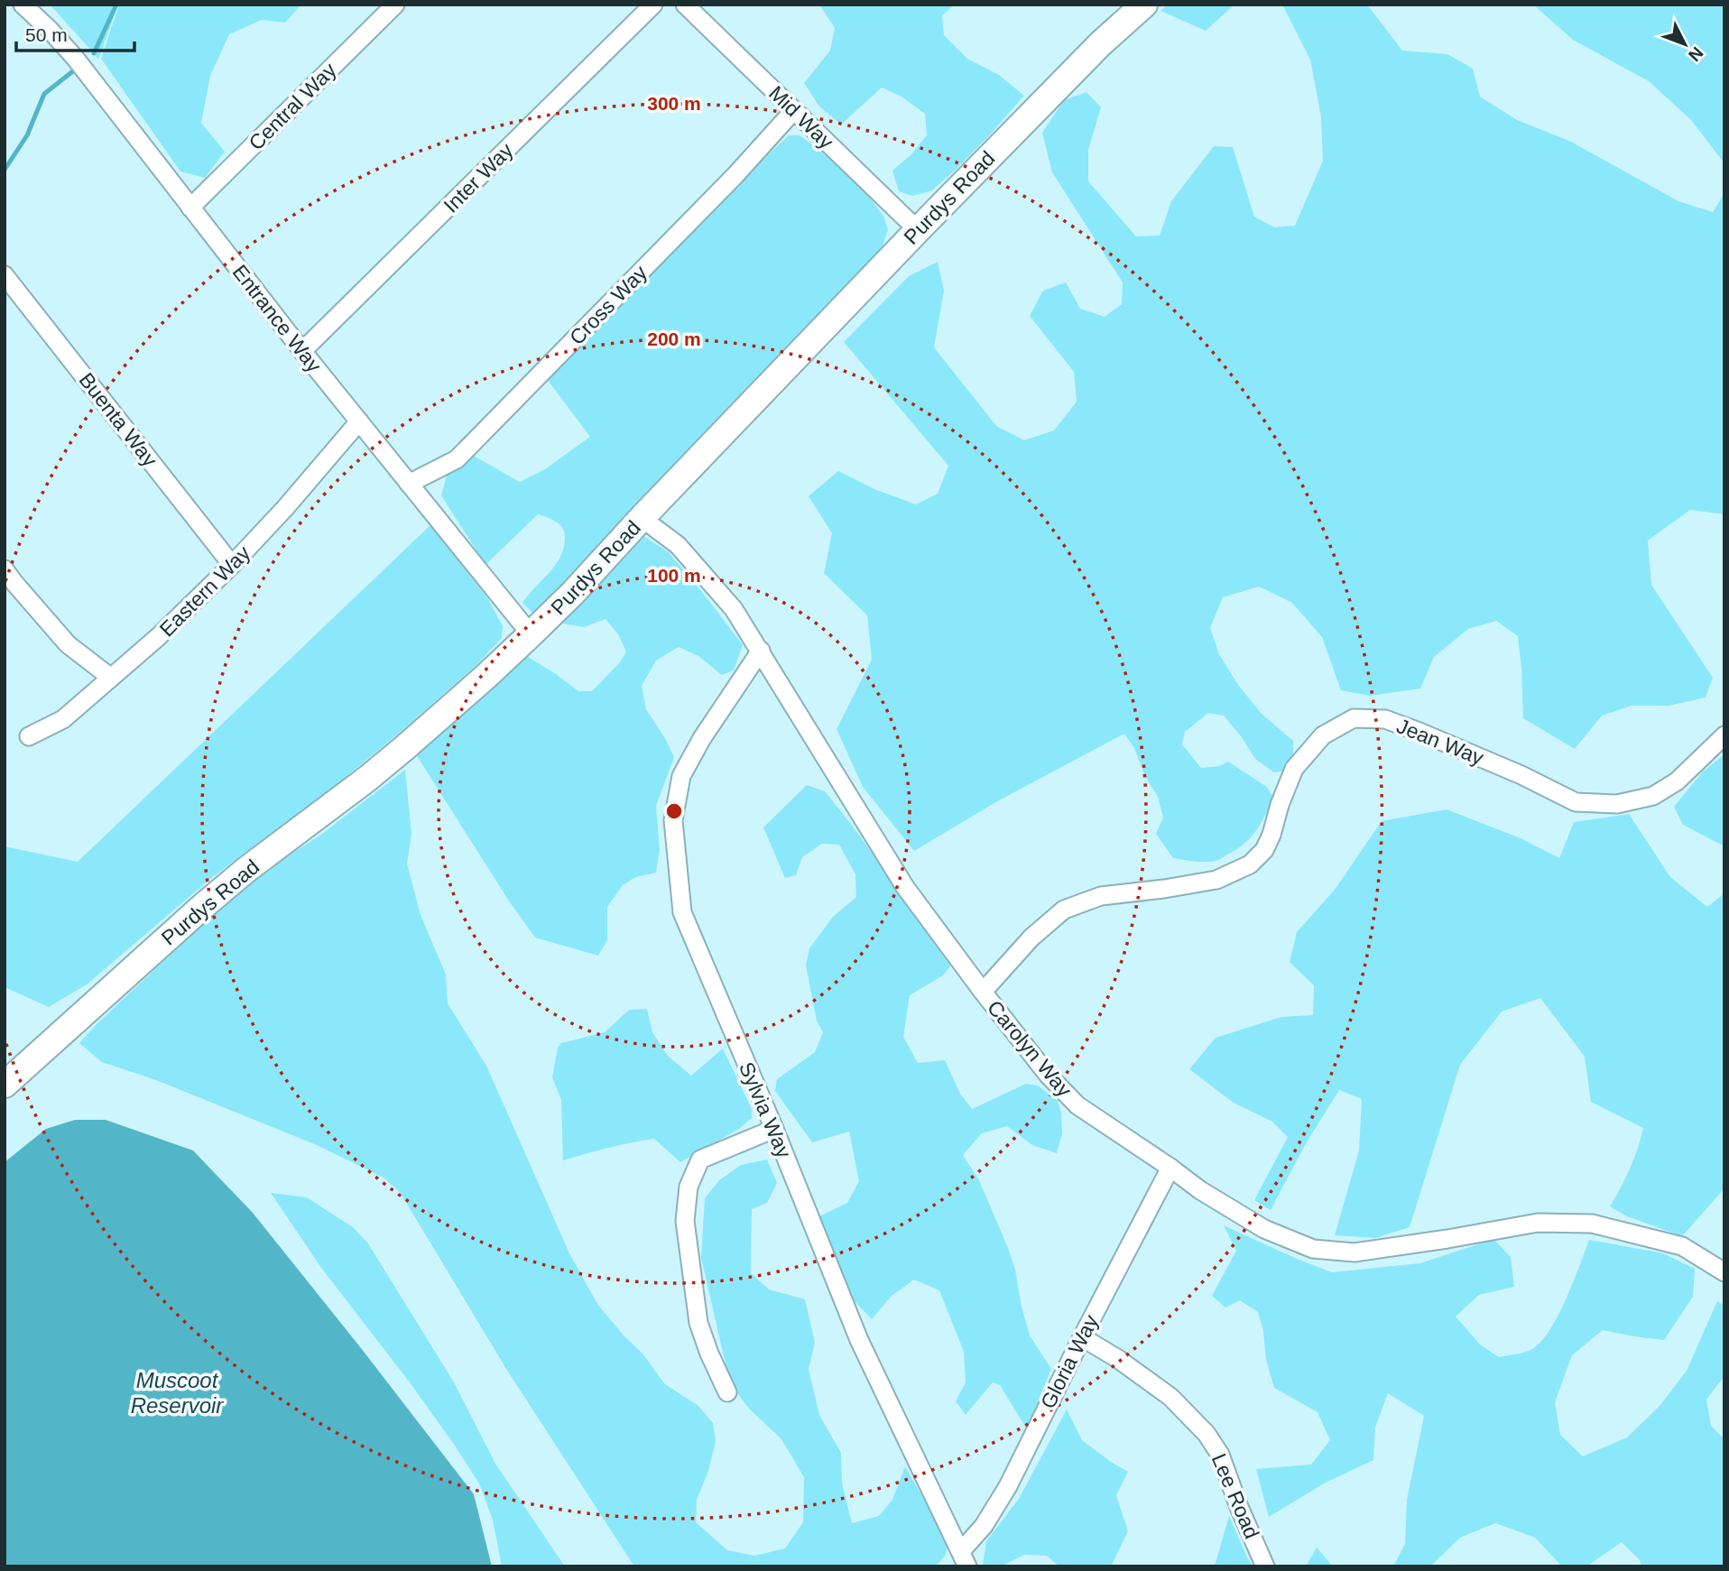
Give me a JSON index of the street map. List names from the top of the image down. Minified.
{"streets":{"main road":["Purdys Road"],"street":["Central Way","Mid Way","Inter Way","Cross Way","Entrance Way","Buenta Way","Eastern Way","Jean Way","Carolyn Way","Sylvia Way","Gloria Way","Lee Road"]},"crossings":[["Central Way","Entrance Way"],["Mid Way","Purdys Road"],["Mid Way","Cross Way"],["Inter Way","Entrance Way"],["Purdys Road","Entrance Way"],["Purdys Road","Carolyn Way"],["Cross Way","Entrance Way"],["Entrance Way","Eastern Way"],["Buenta Way","Eastern Way"],["Jean Way","Carolyn Way"],["Carolyn Way","Sylvia Way"],["Carolyn Way","Gloria Way"],["Sylvia Way","Gloria Way"],["Gloria Way","Lee Road"]],"water":["Muscoot Reservoir"],"scale_bar":"50 m","north":"bottom right","rings":["300 m","200 m","100 m"]}
